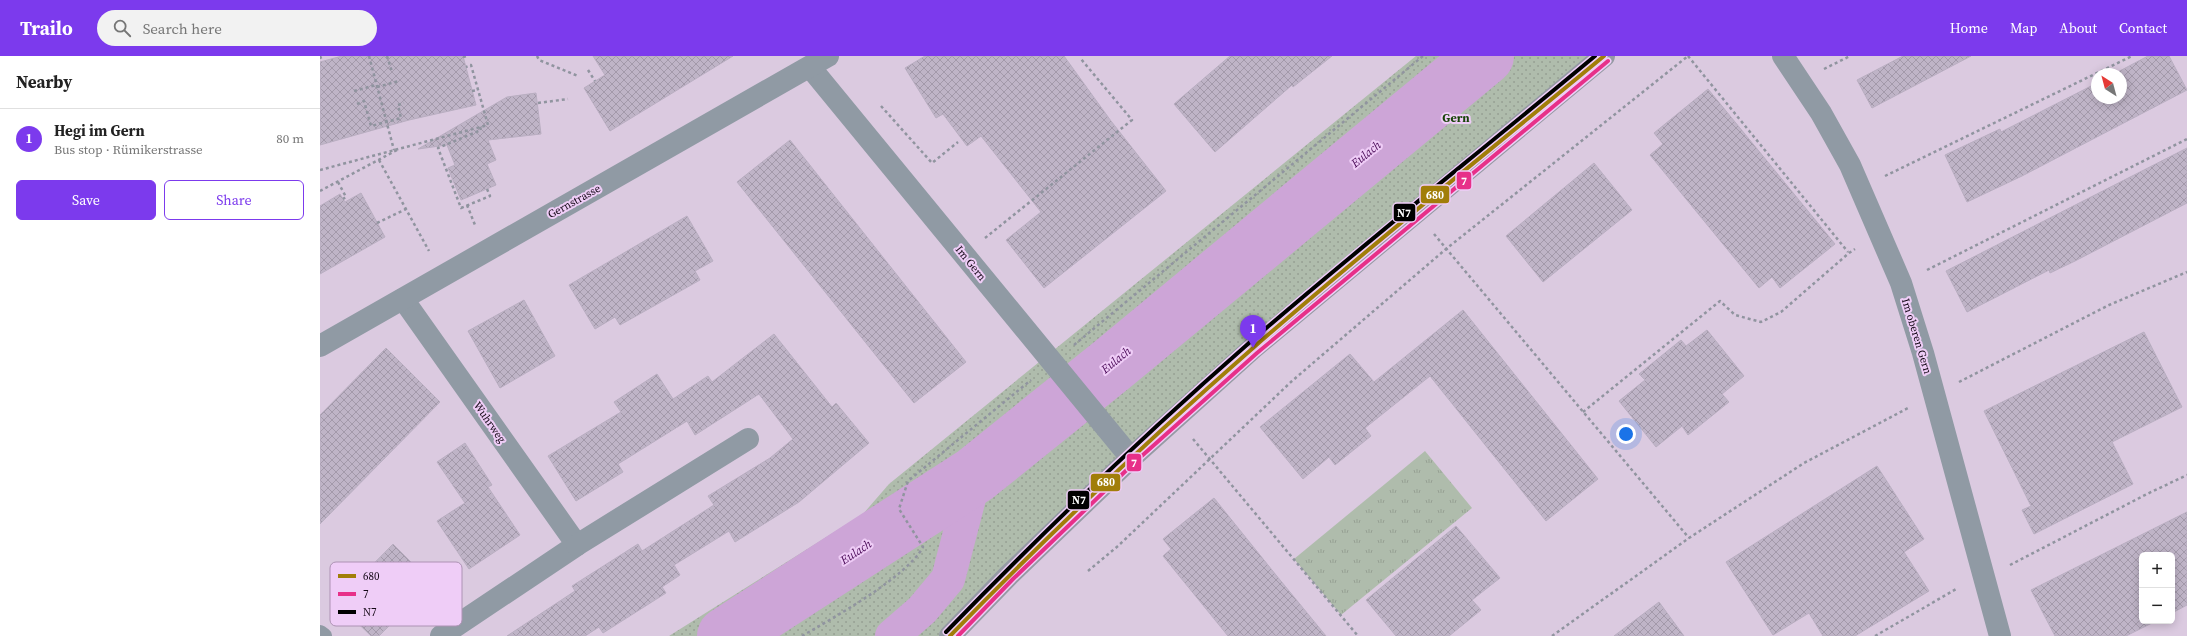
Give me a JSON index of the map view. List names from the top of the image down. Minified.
{"streets":{"street":["Gernstrasse","Im Gern","Im oberen Gern","Wuhrweg"]},"crossings":[["Gernstrasse","Im Gern"],["Gernstrasse","Wuhrweg"]],"districts":["Gern"],"water":["Eulach"],"lines":["transit line 680","transit line N7","transit line 7"],"legend":["680","7","N7"],"north":"top left","page":{"header":"Trailo","search":"Search here","nav":["Home","Map","About","Contact"],"heading":"Nearby","list":[{"mark":"1","name":"Hegi im Gern","note":"Bus stop · Rümikerstrasse","value":"80 m"}],"buttons":["Save","Share"],"pins":"1","map_buttons":["+","−"]}}
